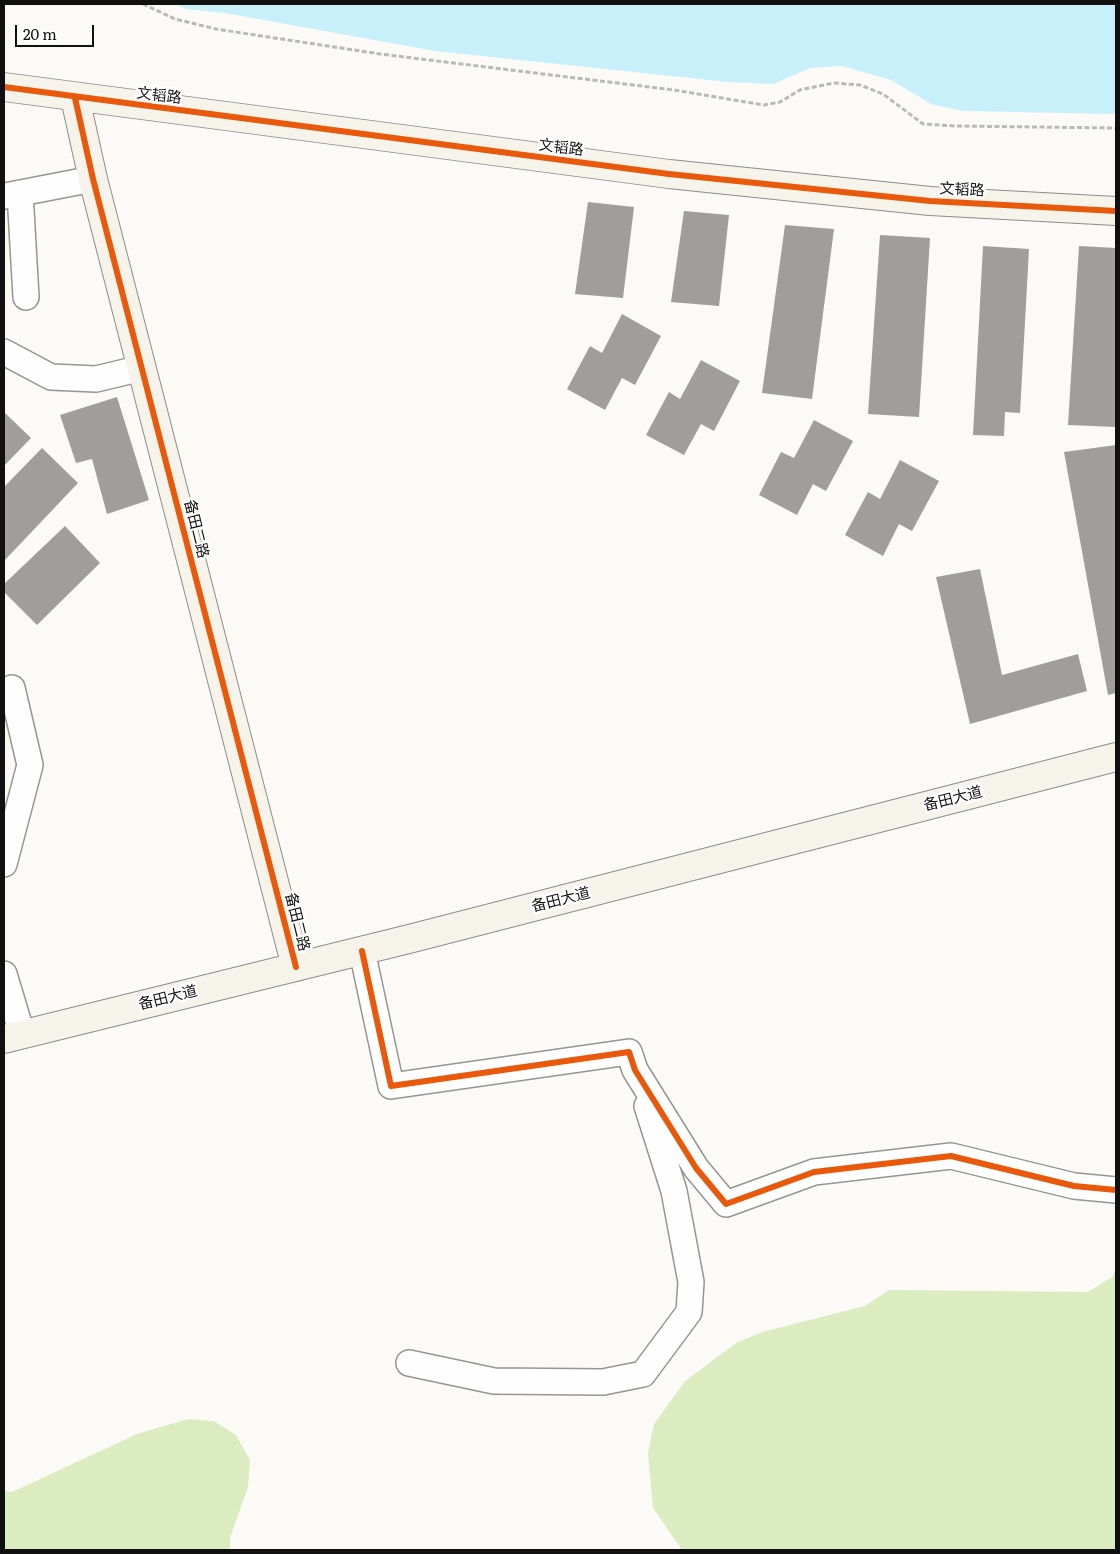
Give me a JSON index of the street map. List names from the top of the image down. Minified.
{"streets":{"street":["文韬路","备田二路","备田大道"]},"crossings":[["文韬路","备田二路"],["备田二路","备田大道"]],"scale_bar":"20 m"}
